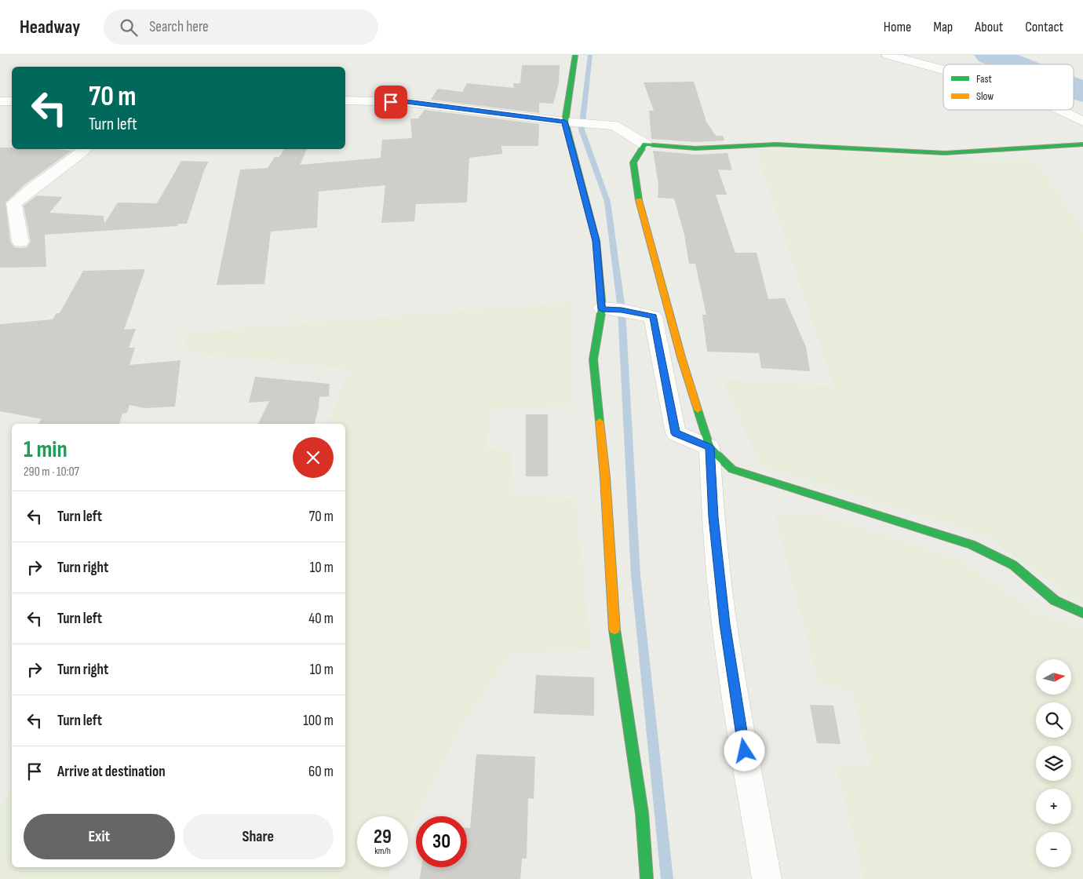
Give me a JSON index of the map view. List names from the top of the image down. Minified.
{"legend":["Fast","Slow"],"north":"right","page":{"header":"Headway","search":"Search here","nav":["Home","Map","About","Contact"],"turn":["70 m","Turn left"],"heading":["1 min","290 m · 10:07"],"list":[{"name":"Turn left","value":"70 m"},{"name":"Turn right","value":"10 m"},{"name":"Turn left","value":"40 m"},{"name":"Turn right","value":"10 m"},{"name":"Turn left","value":"100 m"},{"name":"Arrive at destination","value":"60 m"}],"map_buttons":["+","−"],"buttons":["Exit","Share"],"speed":"29 km/h","limit":"30"}}
